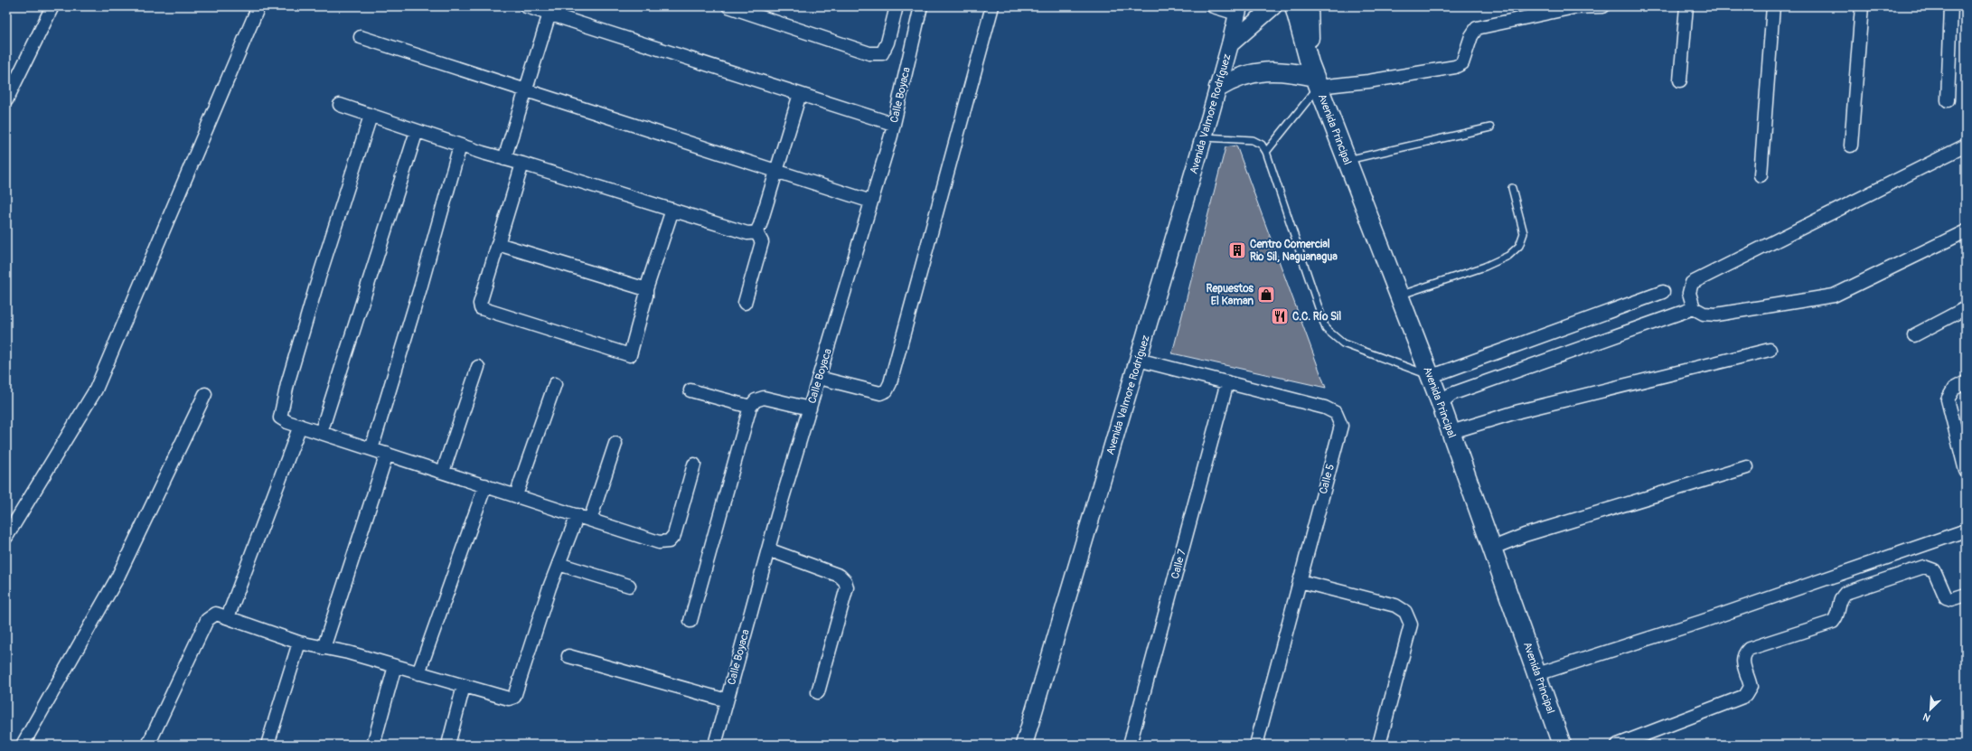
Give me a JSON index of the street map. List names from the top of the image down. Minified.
{"streets":{"main road":["Avenida Principal"],"street":["Calle Boyaca","Avenida Valmore Rodríguez","Calle 5","Calle 7"]},"crossings":[["Avenida Valmore Rodríguez","Calle 5"],["Calle 5","Calle 7"]],"places":{"building":["Centro Comercial Rio Sil, Naguanagua"],"shop":["Repuestos El Kaman"],"restaurant":["C.C. Río Sil"]},"north":"bottom left"}
